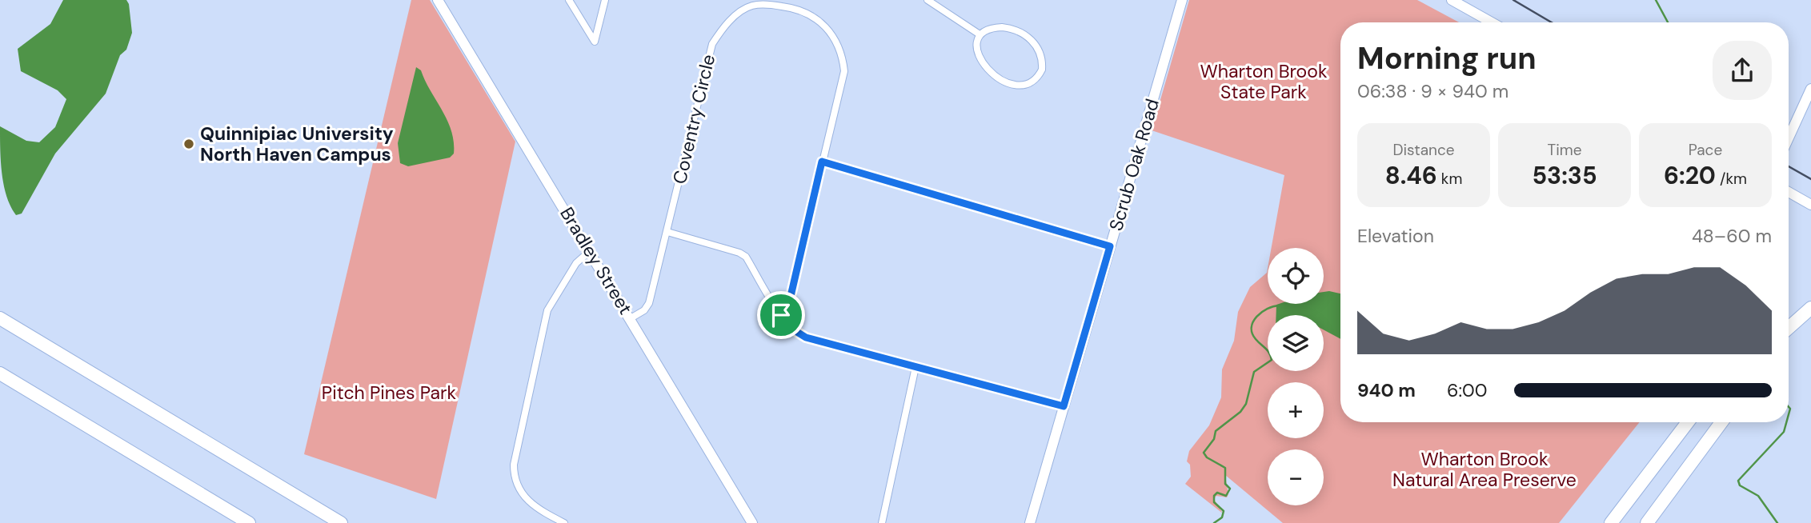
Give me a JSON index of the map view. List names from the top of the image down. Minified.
{"streets":{"street":["Coventry Circle","Scrub Oak Road","Bradley Street"]},"crossings":[["Coventry Circle","Bradley Street"]],"parks":["Wharton Brook State Park","Pitch Pines Park","Wharton Brook Natural Area Preserve"],"places":["Quinnipiac University North Haven Campus"],"page":{"heading":["Morning run","06:38 · 9 × 940 m"],"stats":[["Distance","8.46 km"],["Time","53:35"],["Pace","6:20 /km"]],"chart":["Elevation","48–60 m"],"map_buttons":["+","−"],"list":[{"name":"940 m","note":"6:00"}]}}
